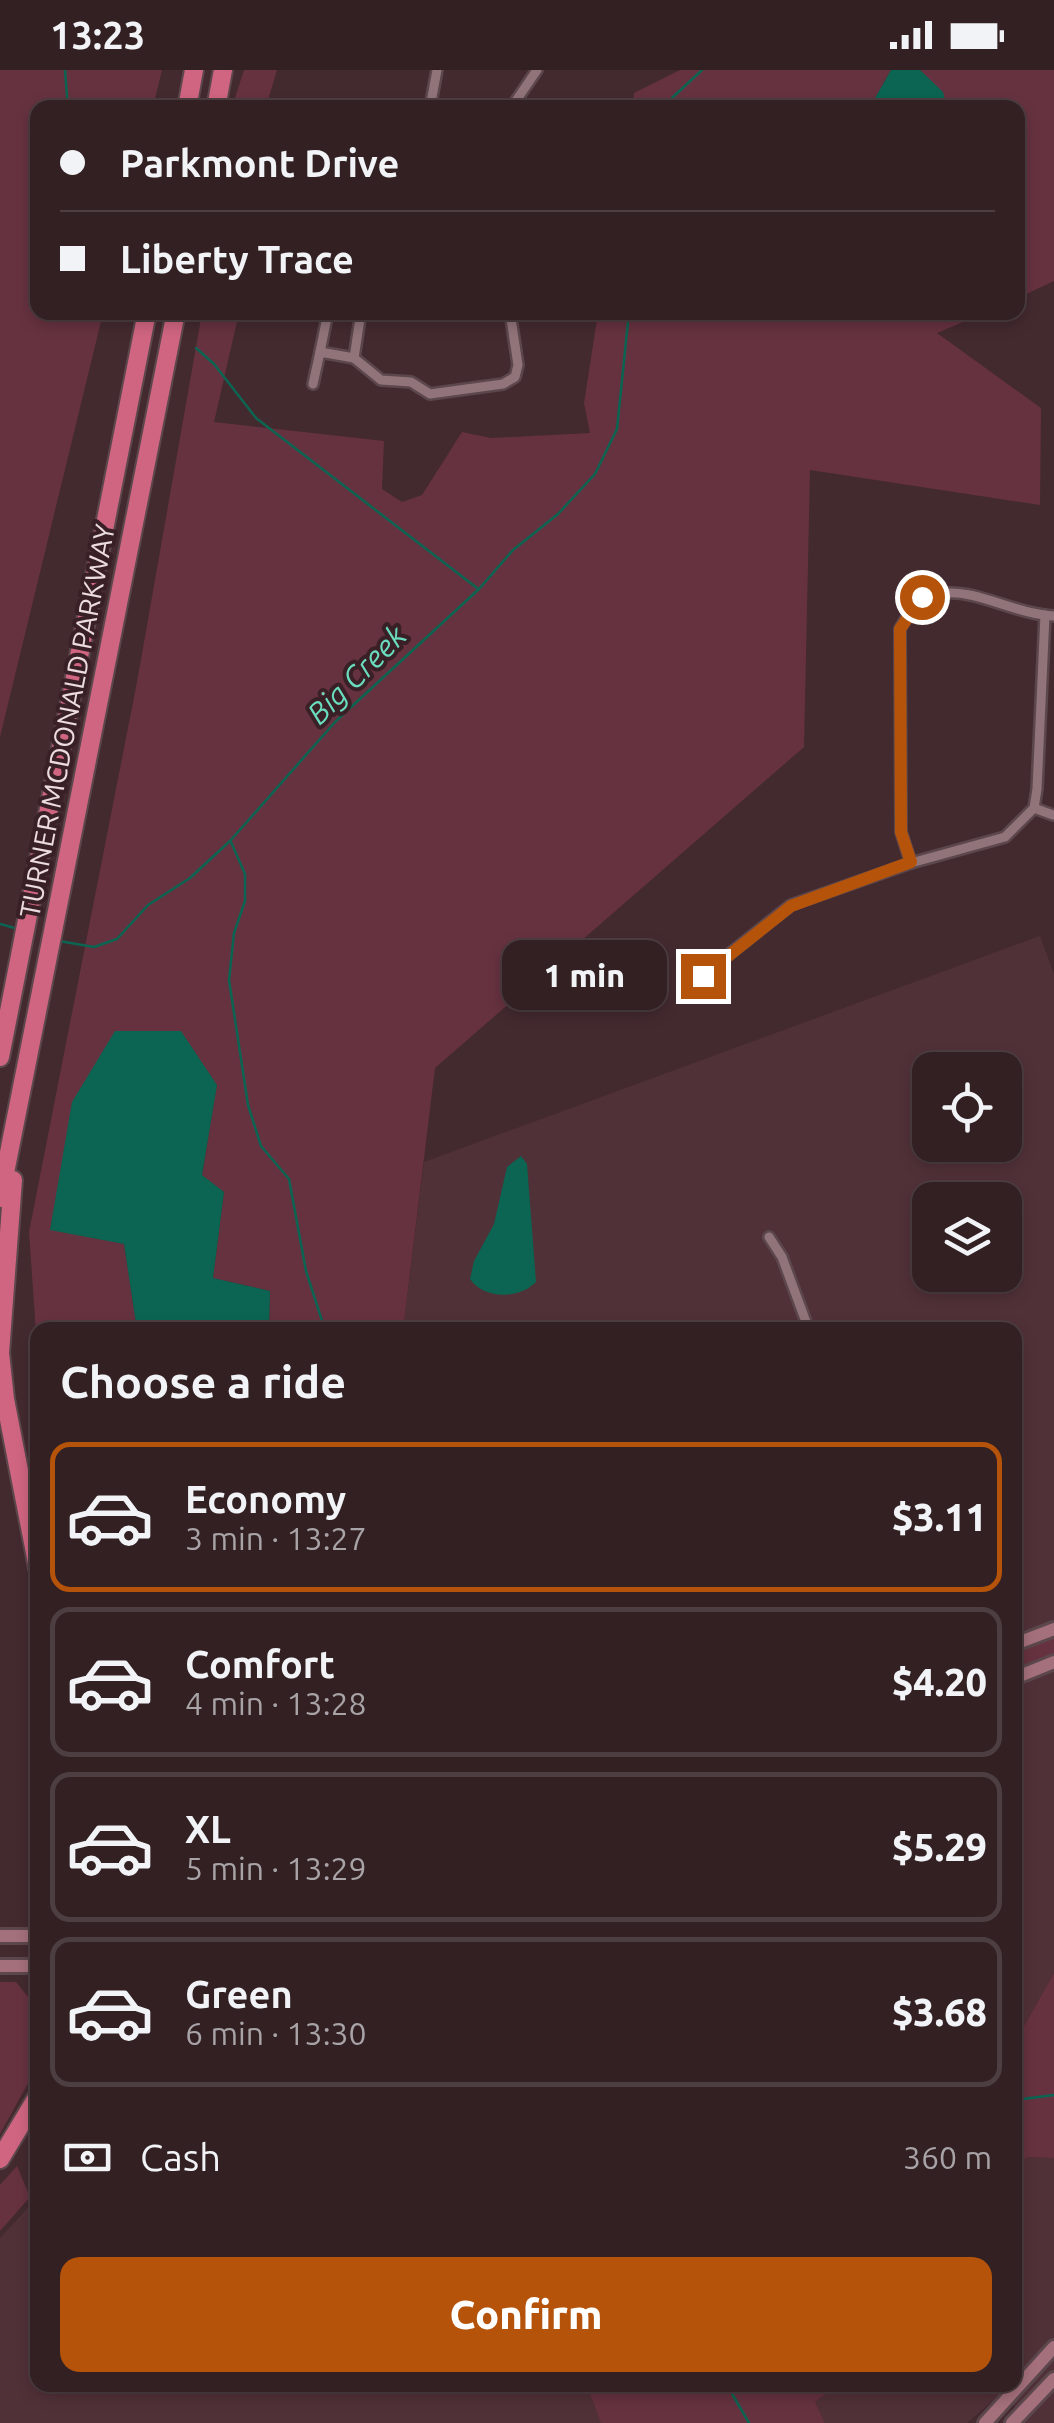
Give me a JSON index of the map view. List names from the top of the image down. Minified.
{"streets":{"highway":["TURNER MCDONALD PARKWAY"]},"water":["Big Creek"],"page":{"status":"13:23","banner":["Parkmont Drive","Liberty Trace"],"bubble":"1 min","heading":"Choose a ride","list":[{"name":"Economy","note":"3 min · 13:27","value":"$3.11"},{"name":"Comfort","note":"4 min · 13:28","value":"$4.20"},{"name":"XL","note":"5 min · 13:29","value":"$5.29"},{"name":"Green","note":"6 min · 13:30","value":"$3.68"}],"pay":["Cash","360 m"],"buttons":"Confirm"}}
